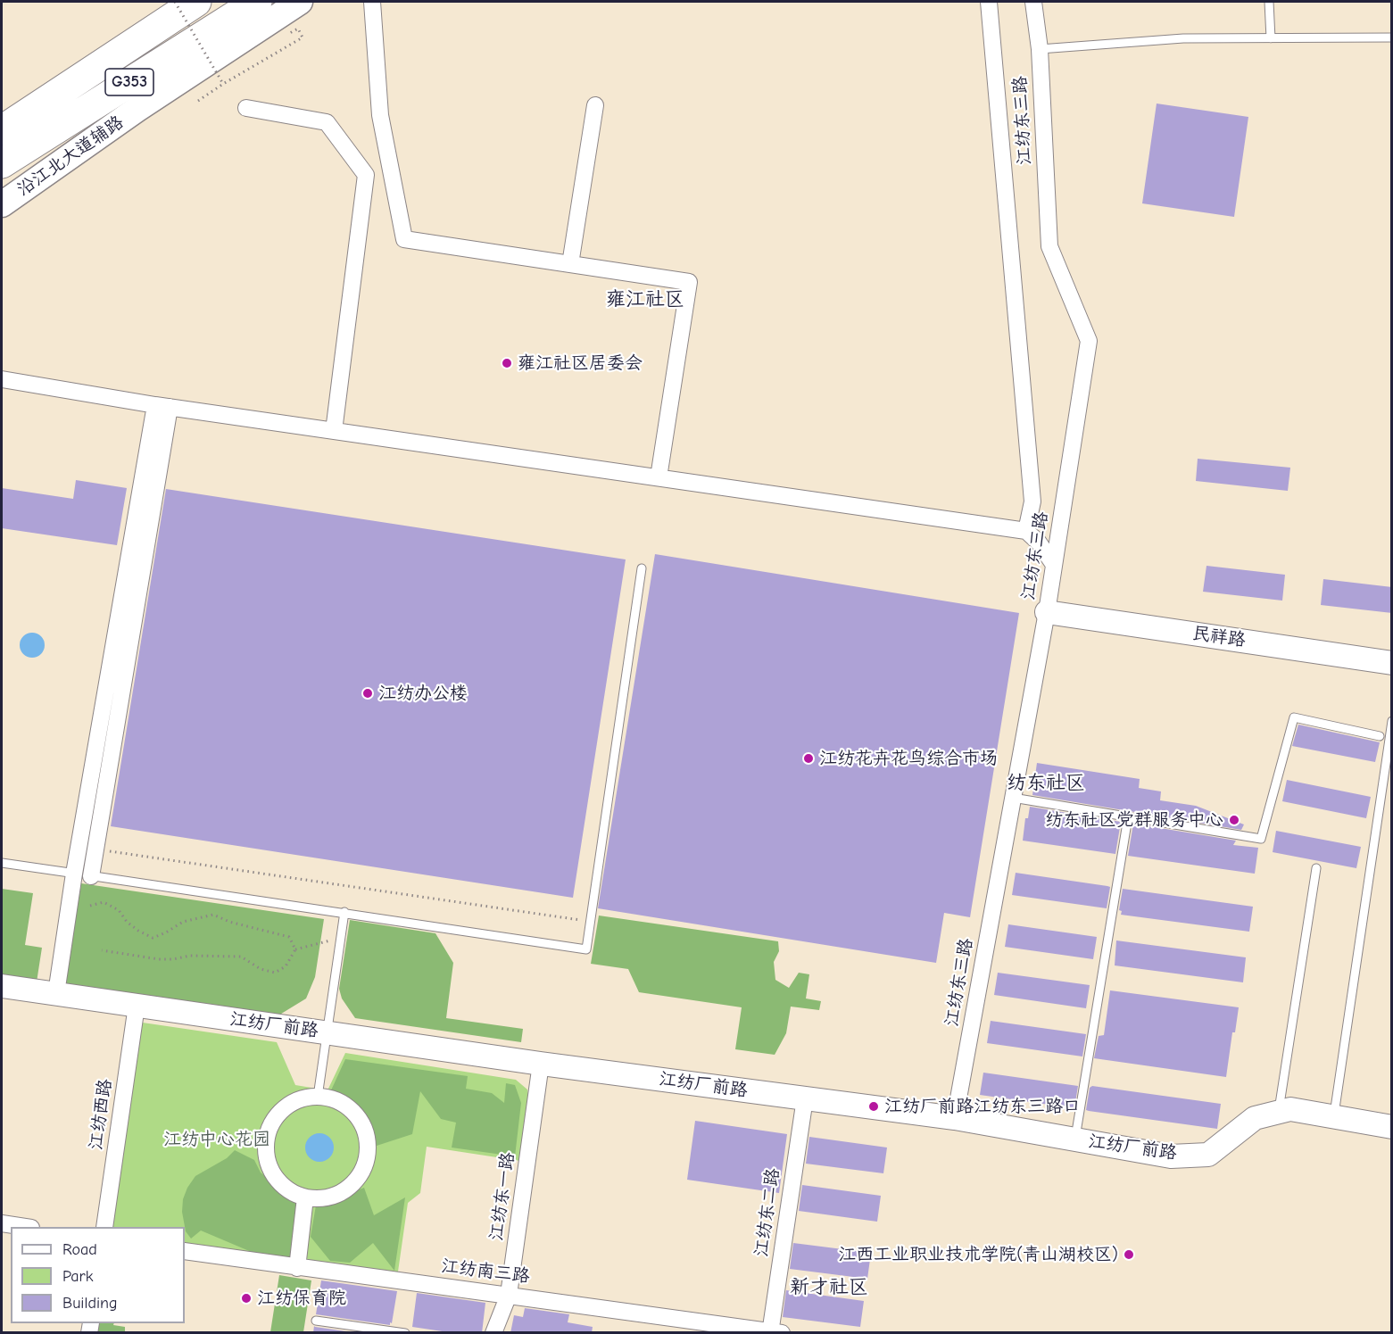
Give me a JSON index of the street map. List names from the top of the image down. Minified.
{"streets":{"highway":["G353"],"main road":["沿江北大道辅路","民祥路","江纺厂前路"],"street":["江纺东三路","江纺西路","江纺东一路","江纺东二路","江纺南三路"]},"crossings":[["江纺东三路","民祥路"],["江纺东三路","江纺厂前路"],["江纺厂前路","江纺西路"],["江纺厂前路","江纺东一路"],["江纺厂前路","江纺东二路"],["江纺东一路","江纺南三路"],["江纺东二路","江纺南三路"]],"districts":["雍江社区","纺东社区","新才社区"],"parks":["江纺中心花园"],"places":["雍江社区居委会","江纺办公楼","江纺花卉花鸟综合市场","纺东社区党群服务中心","江纺厂前路江纺东三路口","江西工业职业技术学院(青山湖校区)","江纺保育院"],"legend":["Road","Park","Building"]}
